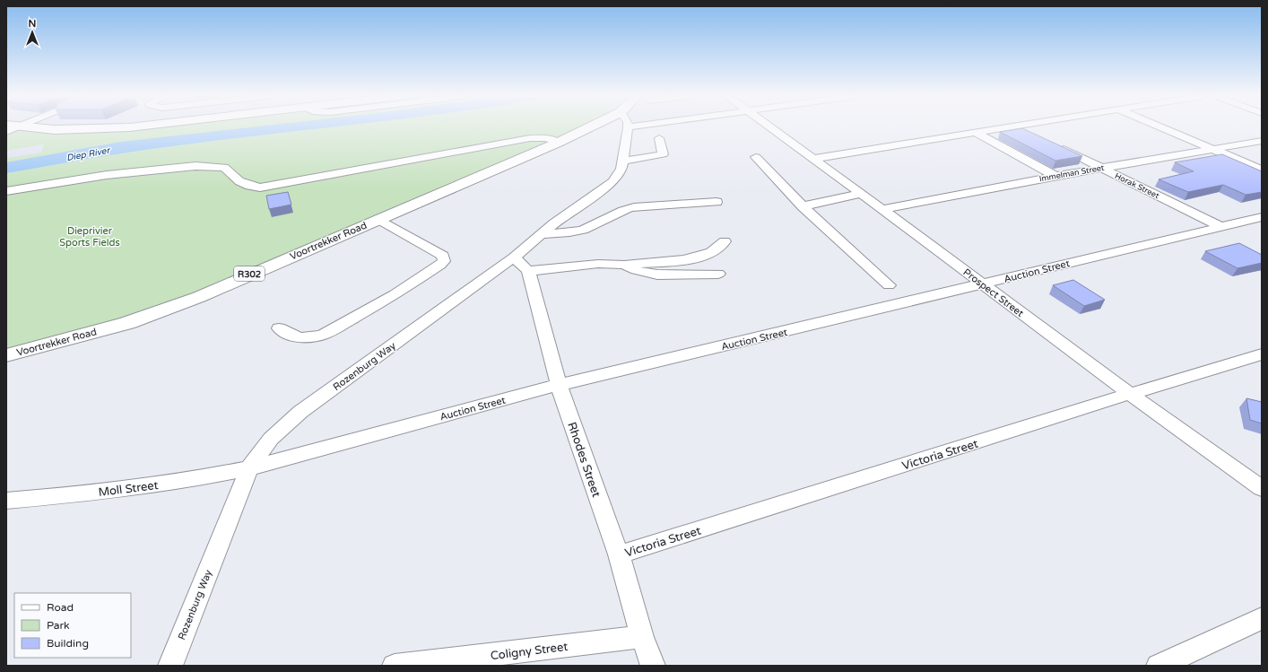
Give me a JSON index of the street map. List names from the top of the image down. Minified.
{"streets":{"main road":["Voortrekker Road","R302"],"street":["Immelman Street","Horak Street","Auction Street","Prospect Street","Rozenburg Way","Victoria Street","Rhodes Street","Moll Street","Coligny Street"]},"crossings":[["Immelman Street","Horak Street"],["Immelman Street","Prospect Street"],["Horak Street","Auction Street"],["Auction Street","Prospect Street"],["Auction Street","Rozenburg Way"],["Auction Street","Rhodes Street"],["Auction Street","Moll Street"],["Prospect Street","Victoria Street"],["Rozenburg Way","Moll Street"],["Victoria Street","Rhodes Street"],["Rhodes Street","Coligny Street"]],"water":["Diep River"],"parks":["Dieprivier Sports Fields"],"legend":["Road","Park","Building"],"north":"top"}
